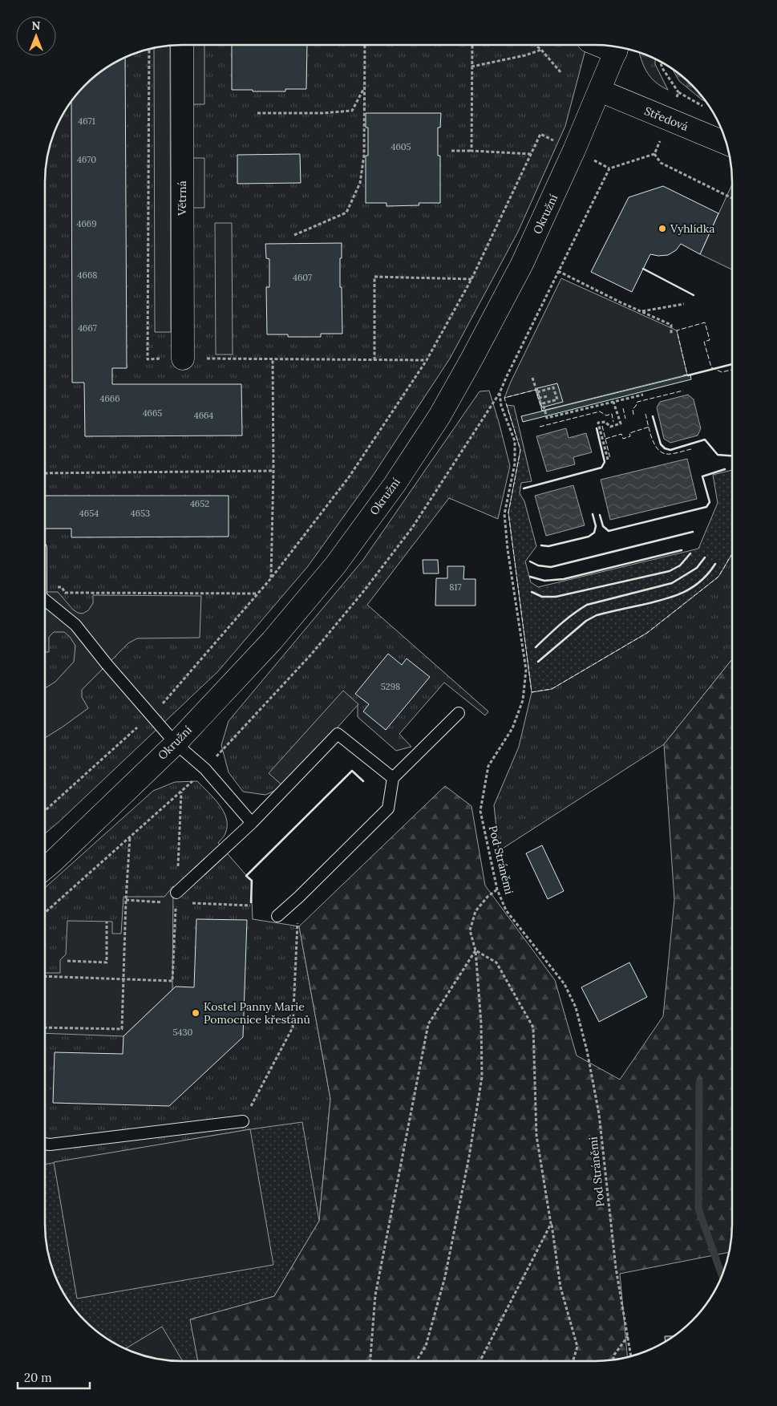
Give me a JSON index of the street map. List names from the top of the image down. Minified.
{"streets":{"street":["Středová","Větrná","Okružní"],"path":["Pod Stráněmi"]},"crossings":[["Středová","Okružní"]],"places":["Vyhlídka","Kostel Panny Marie Pomocnice křesťanů"],"house_numbers":["4671","4605","4670","4669","4668","4607","4667","4666","4665","4664","4652","4654","4653","817","5298","5430"],"scale_bar":"20 m","north":"top"}
